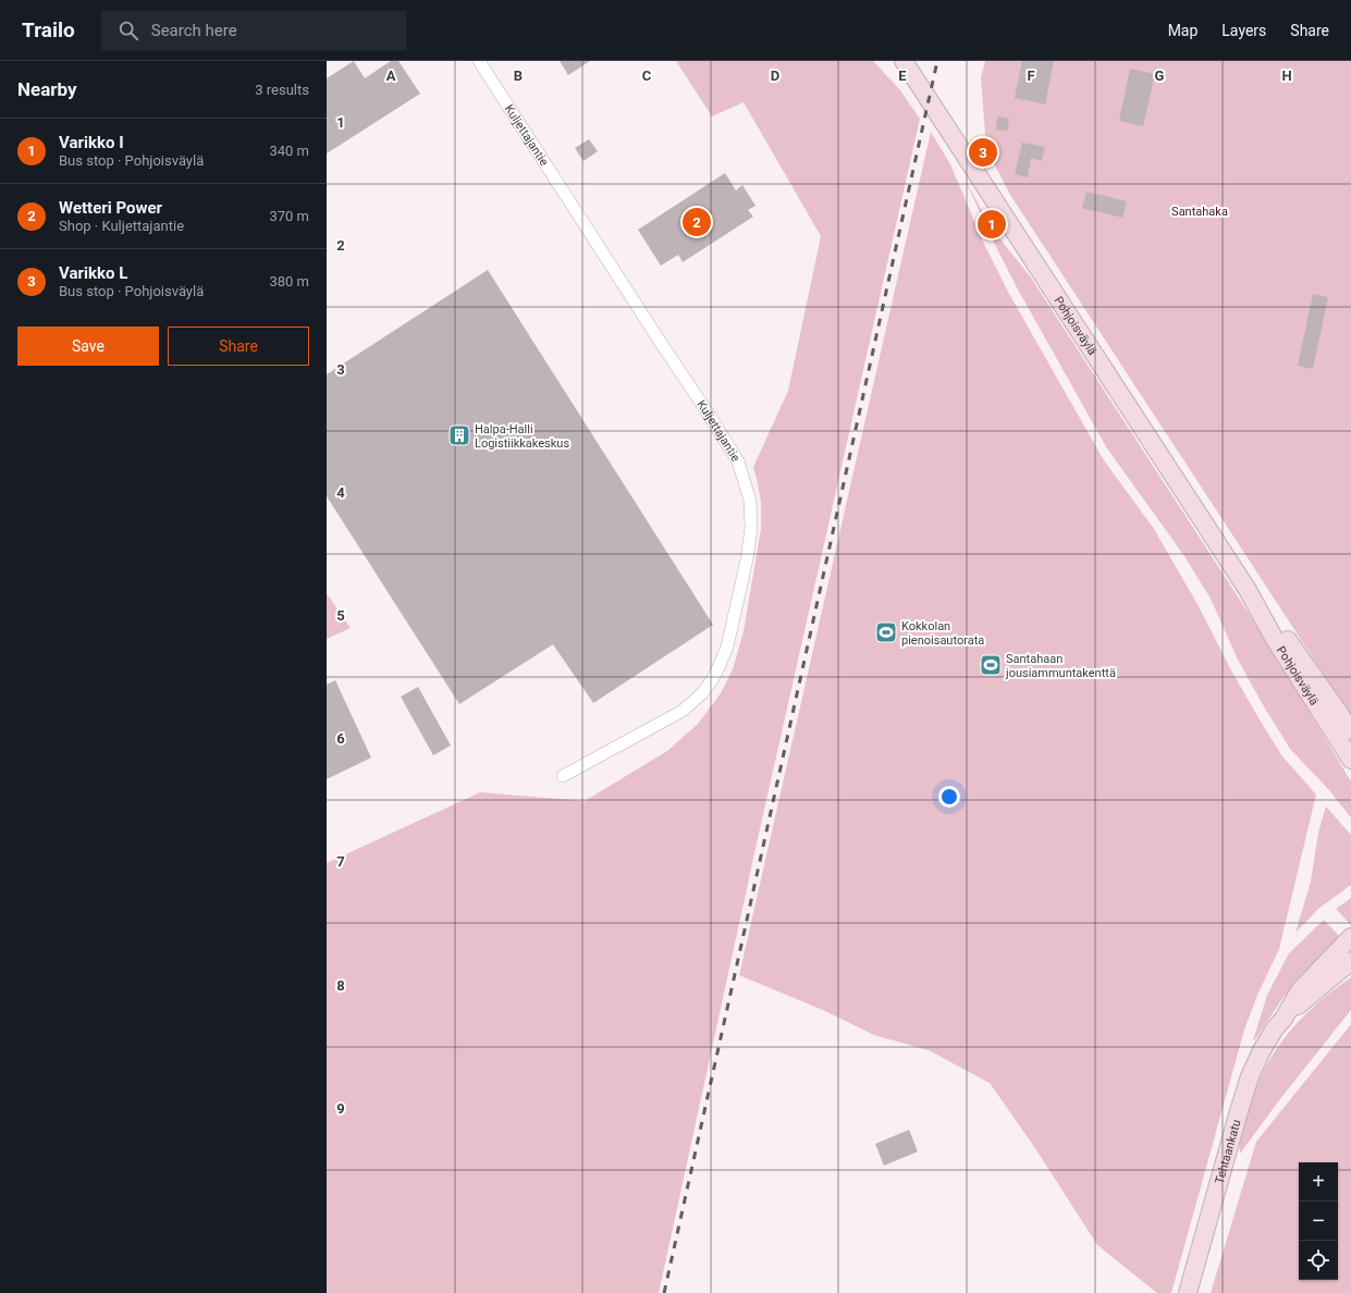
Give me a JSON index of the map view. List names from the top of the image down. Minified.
{"streets":{"main road":["Pohjoisväylä","Tehtaankatu"],"street":["Kuljettajantie"]},"parks":["Santahaka"],"places":{"building":["Halpa-Halli Logistiikkakeskus"],"sports":["Kokkolan pienoisautorata","Santahaan jousiammuntakenttä"]},"page":{"header":"Trailo","search":"Search here","nav":["Map","Layers","Share"],"heading":["Nearby","3 results"],"list":[{"mark":"1","name":"Varikko I","note":"Bus stop · Pohjoisväylä","value":"340 m"},{"mark":"2","name":"Wetteri Power","note":"Shop · Kuljettajantie","value":"370 m"},{"mark":"3","name":"Varikko L","note":"Bus stop · Pohjoisväylä","value":"380 m"}],"pins":["3","2","1"],"buttons":["Save","Share"],"map_buttons":["+","−"]},"grid":{"columns":["A","B","C","D","E","F","G","H"],"rows":["1","2","3","4","5","6","7","8","9"]}}
